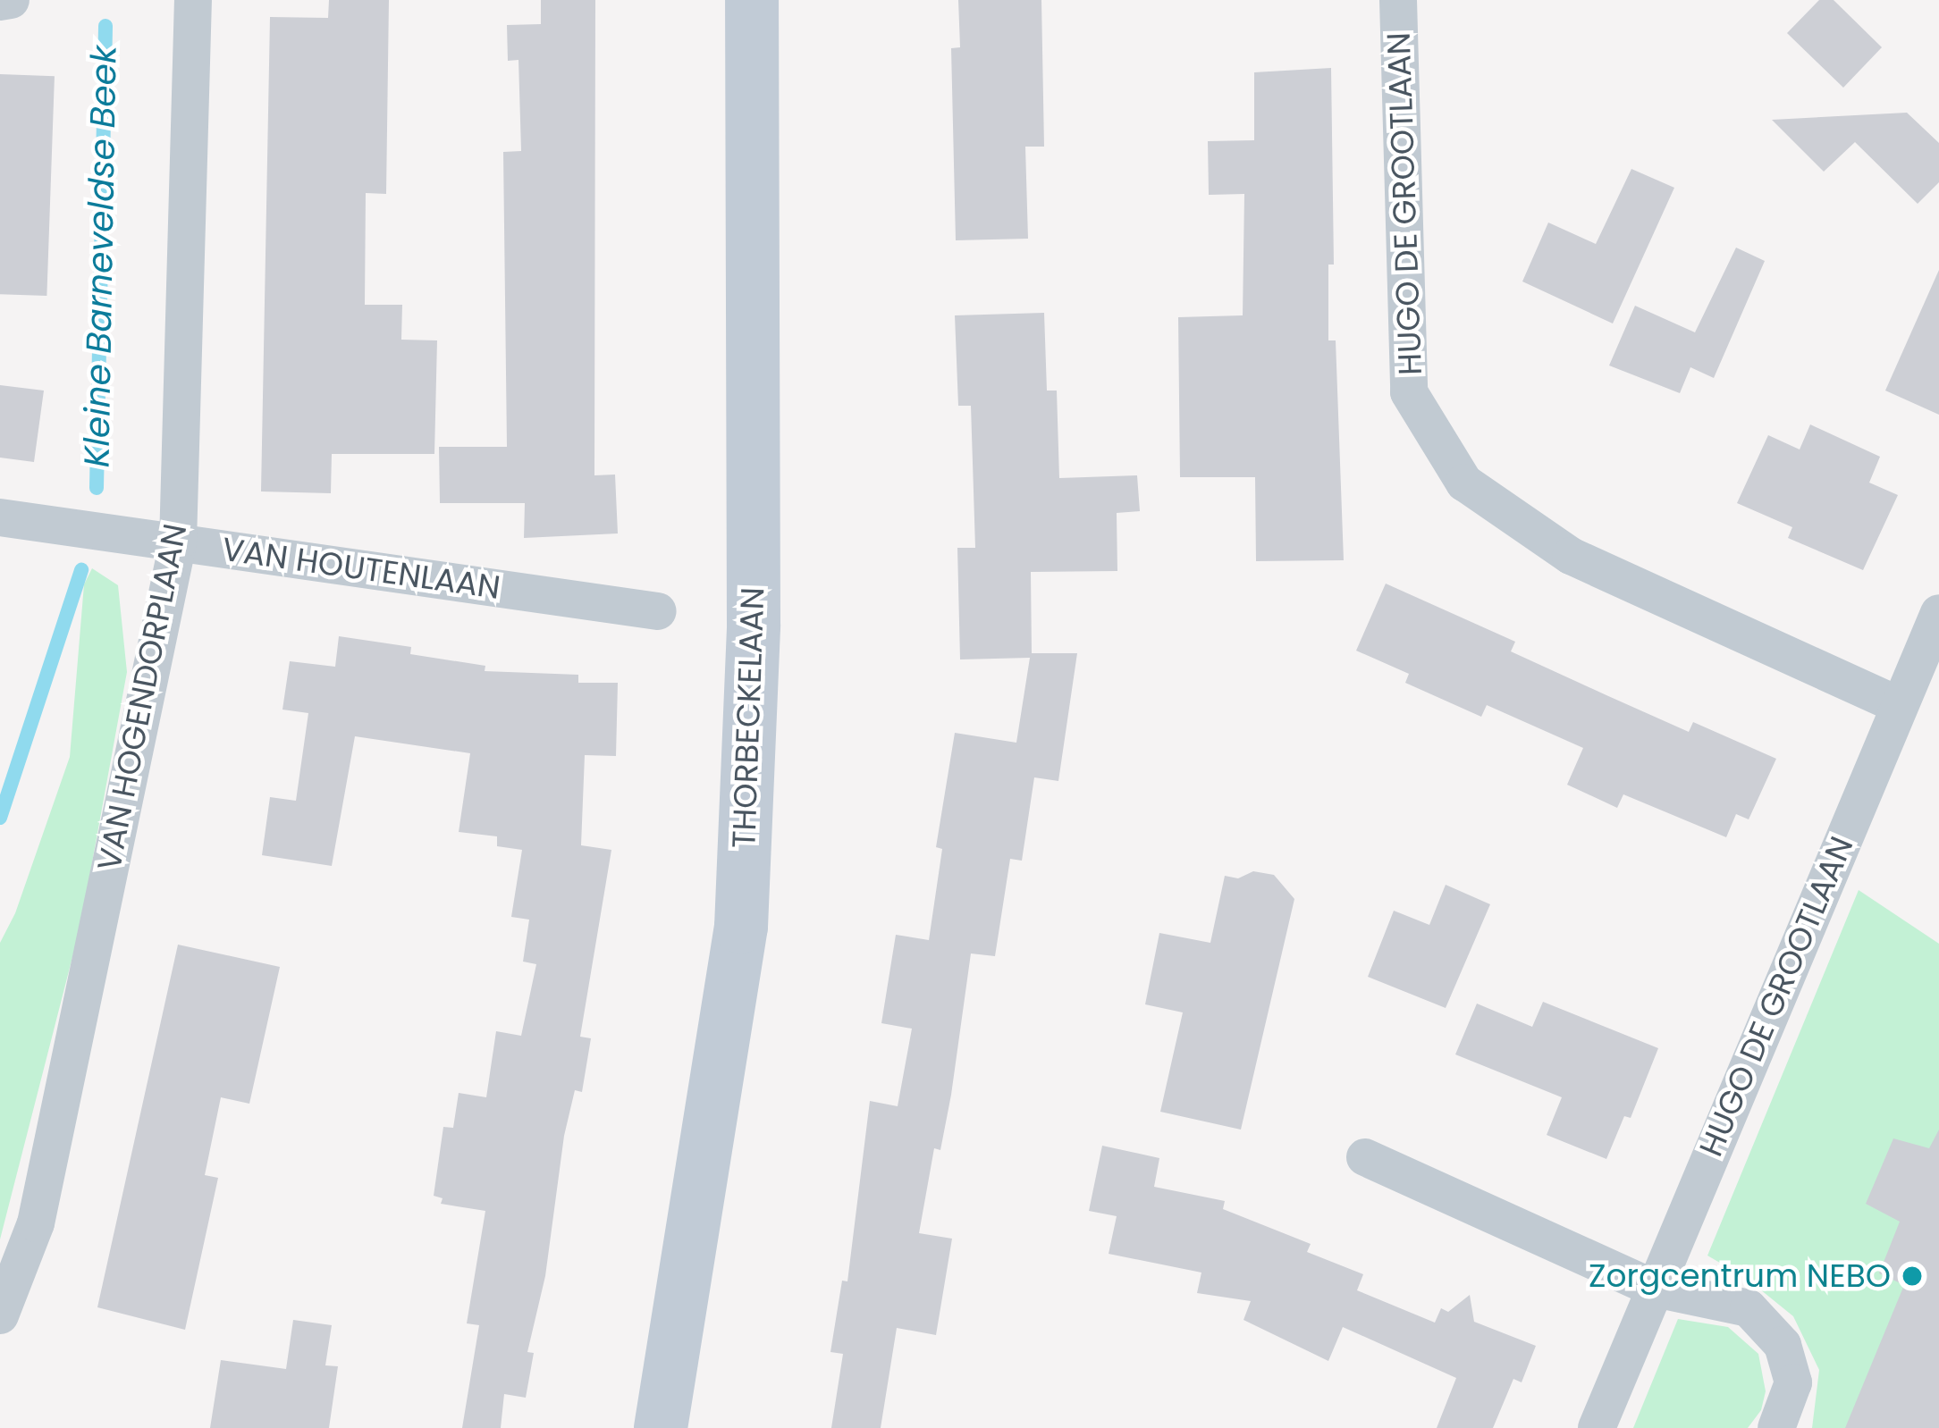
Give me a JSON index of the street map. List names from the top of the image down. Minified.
{"streets":{"main road":["THORBECKELAAN"],"street":["HUGO DE GROOTLAAN","VAN HOUTENLAAN","VAN HOGENDORPLAAN"]},"crossings":[["VAN HOUTENLAAN","VAN HOGENDORPLAAN"]],"water":["Kleine Barneveldse Beek"],"places":["Zorgcentrum NEBO"]}
